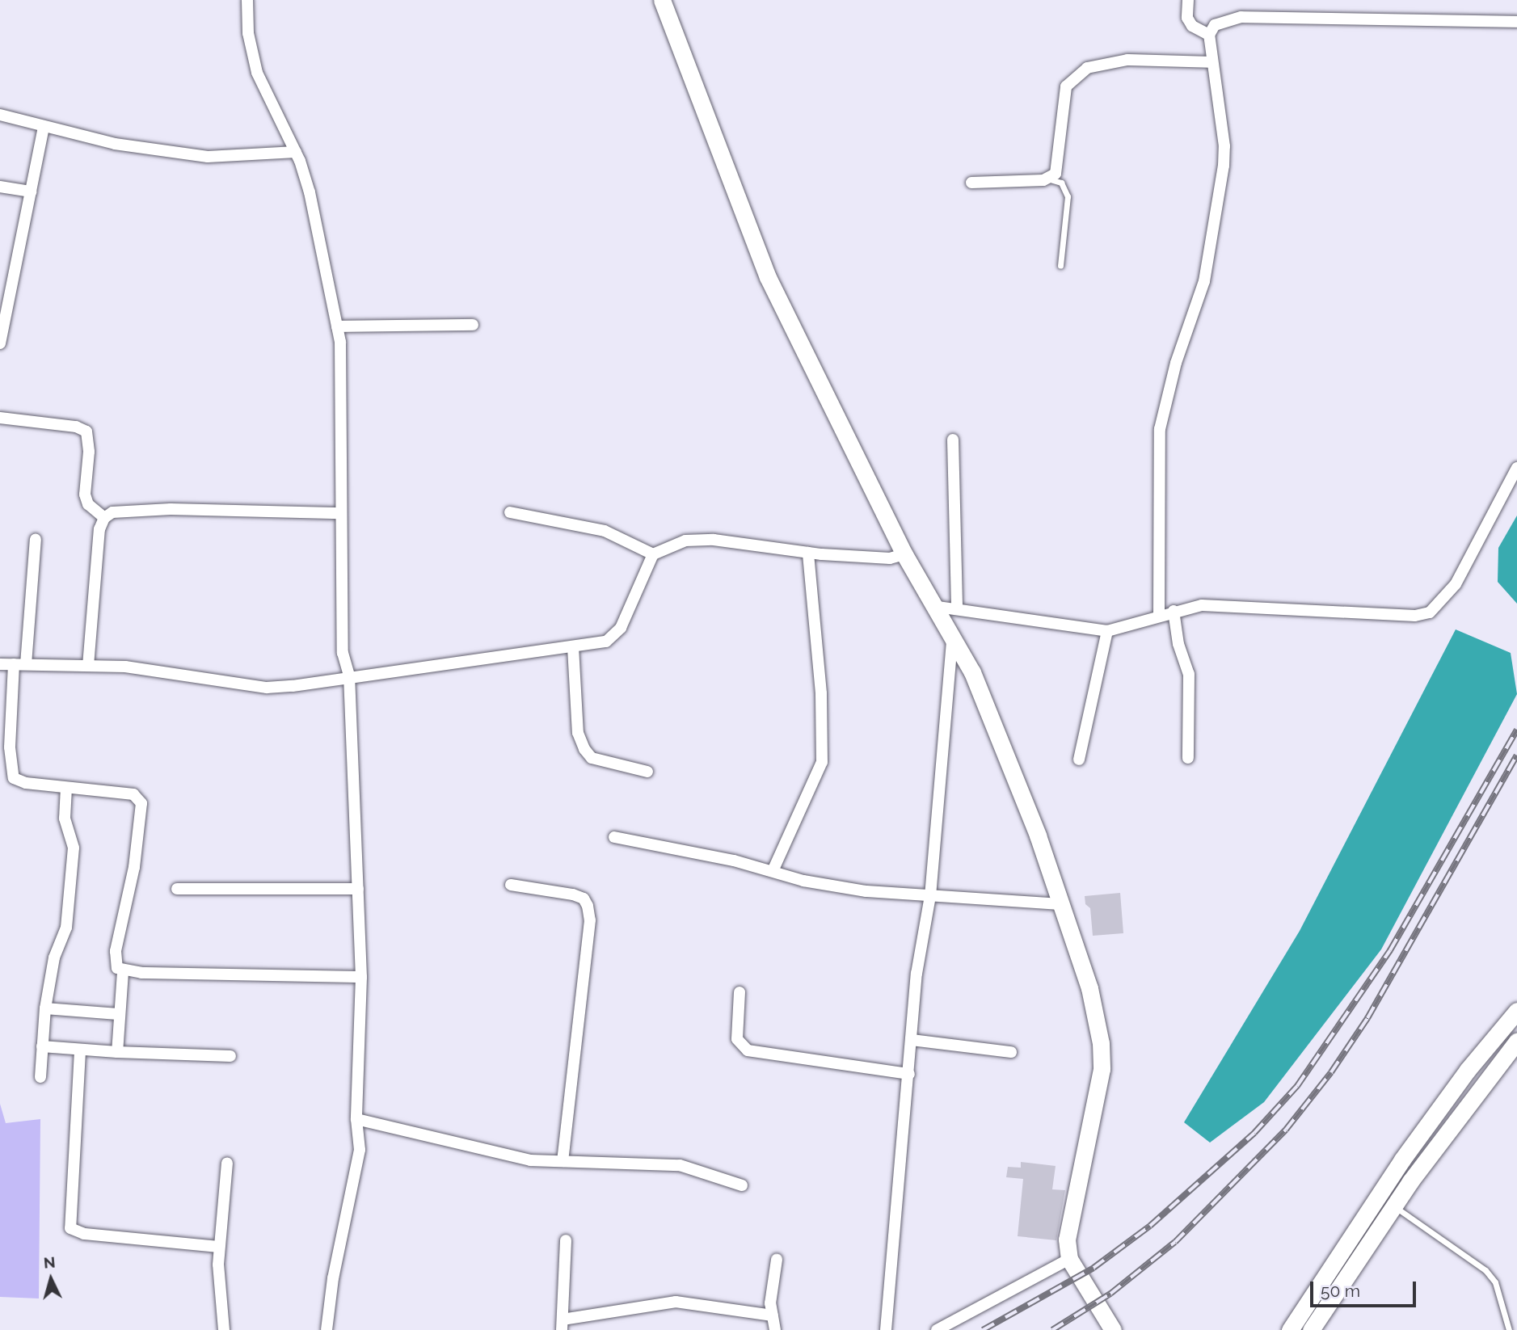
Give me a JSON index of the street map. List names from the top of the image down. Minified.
{"scale_bar":"50 m","north":"top"}
